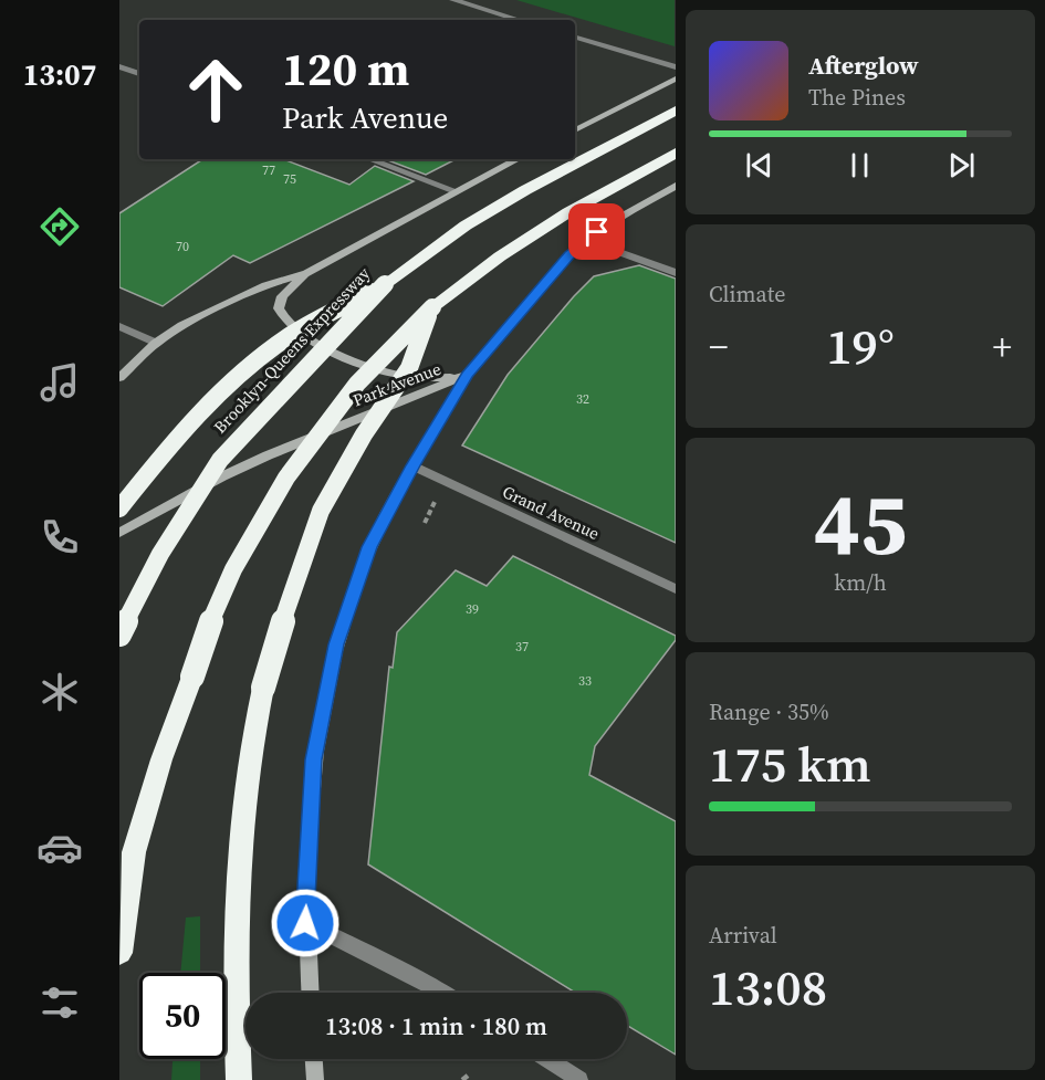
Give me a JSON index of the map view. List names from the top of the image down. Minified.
{"streets":{"highway":["Brooklyn-Queens Expressway"],"main road":["Park Avenue"],"street":["Grand Avenue"]},"house_numbers":["77","75","70","32","39","37","33"],"page":{"tabs":"13:07","turn":["120 m","Park Avenue"],"song":["Afterglow","The Pines"],"tile":["Climate",["45","km/h"],["Range · 35%","175 km"],["Arrival","13:08"]],"heat":["−","19°","+"],"limit":"50","trip":"13:08 · 1 min · 180 m"}}
